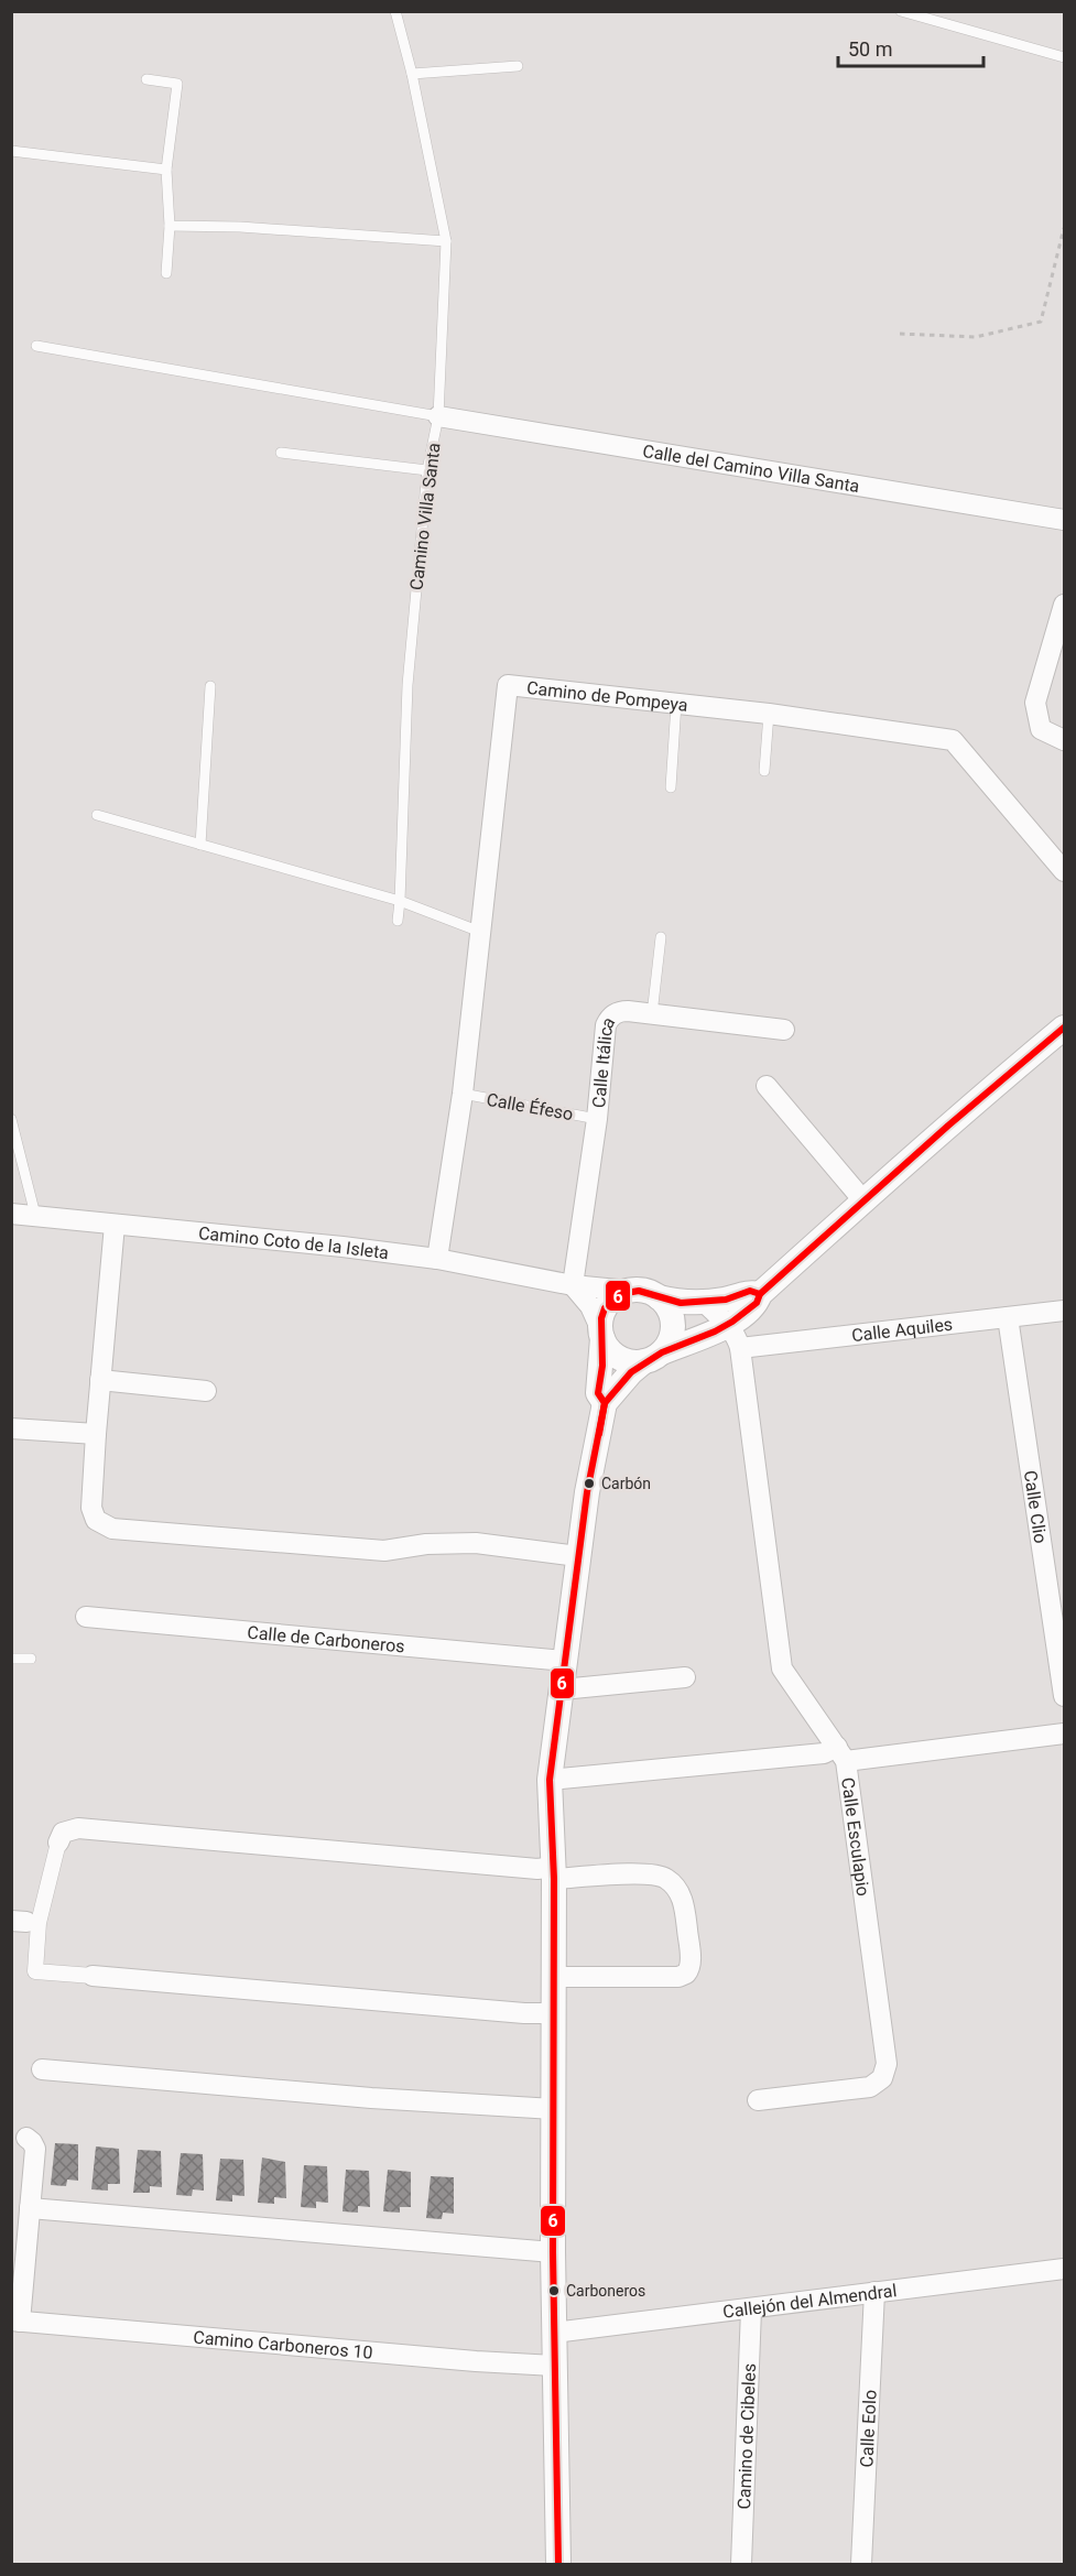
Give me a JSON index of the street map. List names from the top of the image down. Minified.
{"streets":{"street":["Calle del Camino Villa Santa","Camino de Pompeya","Calle Itálica","Camino Coto de la Isleta","Calle Aquiles","Calle Clio","Calle de Carboneros","Calle Esculapio","Callejón del Almendral","Camino Carboneros 10","Calle Eolo","Camino de Cibeles"],"lane":["Camino Villa Santa","Calle Éfeso"]},"crossings":[["Calle del Camino Villa Santa","Camino Villa Santa"],["Camino de Pompeya","Calle Éfeso"],["Camino de Pompeya","Camino Coto de la Isleta"],["Calle Itálica","Calle Éfeso"],["Calle Itálica","Camino Coto de la Isleta"],["Calle Aquiles","Calle Clio"],["Calle Aquiles","Calle Esculapio"],["Callejón del Almendral","Calle Eolo"],["Callejón del Almendral","Camino de Cibeles"]],"places":["Carbón","Carboneros"],"lines":["transit line 6"],"scale_bar":"50 m"}
